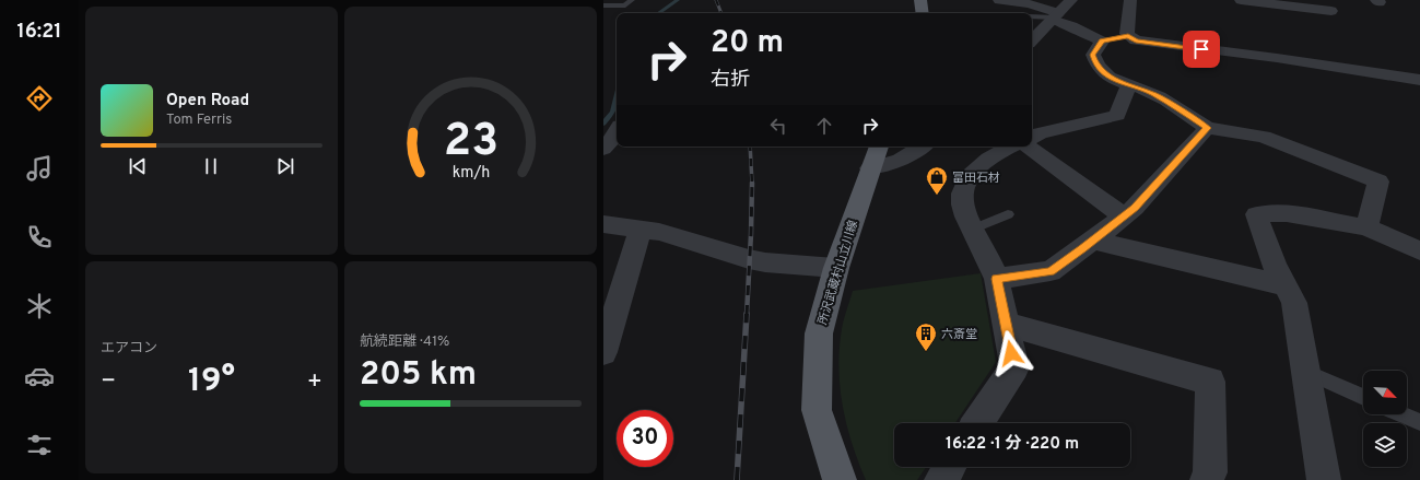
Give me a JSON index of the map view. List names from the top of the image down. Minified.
{"streets":{"main road":["所沢武蔵村山立川線"]},"places":{"shop":["富田石材"],"building":["六斎堂"]},"north":"bottom right","page":{"tabs":"16:21","turn":["20 m","右折"],"song":["Open Road","Tom Ferris"],"tile":["エアコン",["航続距離 · 41%","205 km"]],"heat":["−","19°","+"],"limit":"30","trip":"16:22 · 1 分 · 220 m","gauge":["23","km/h"]}}
